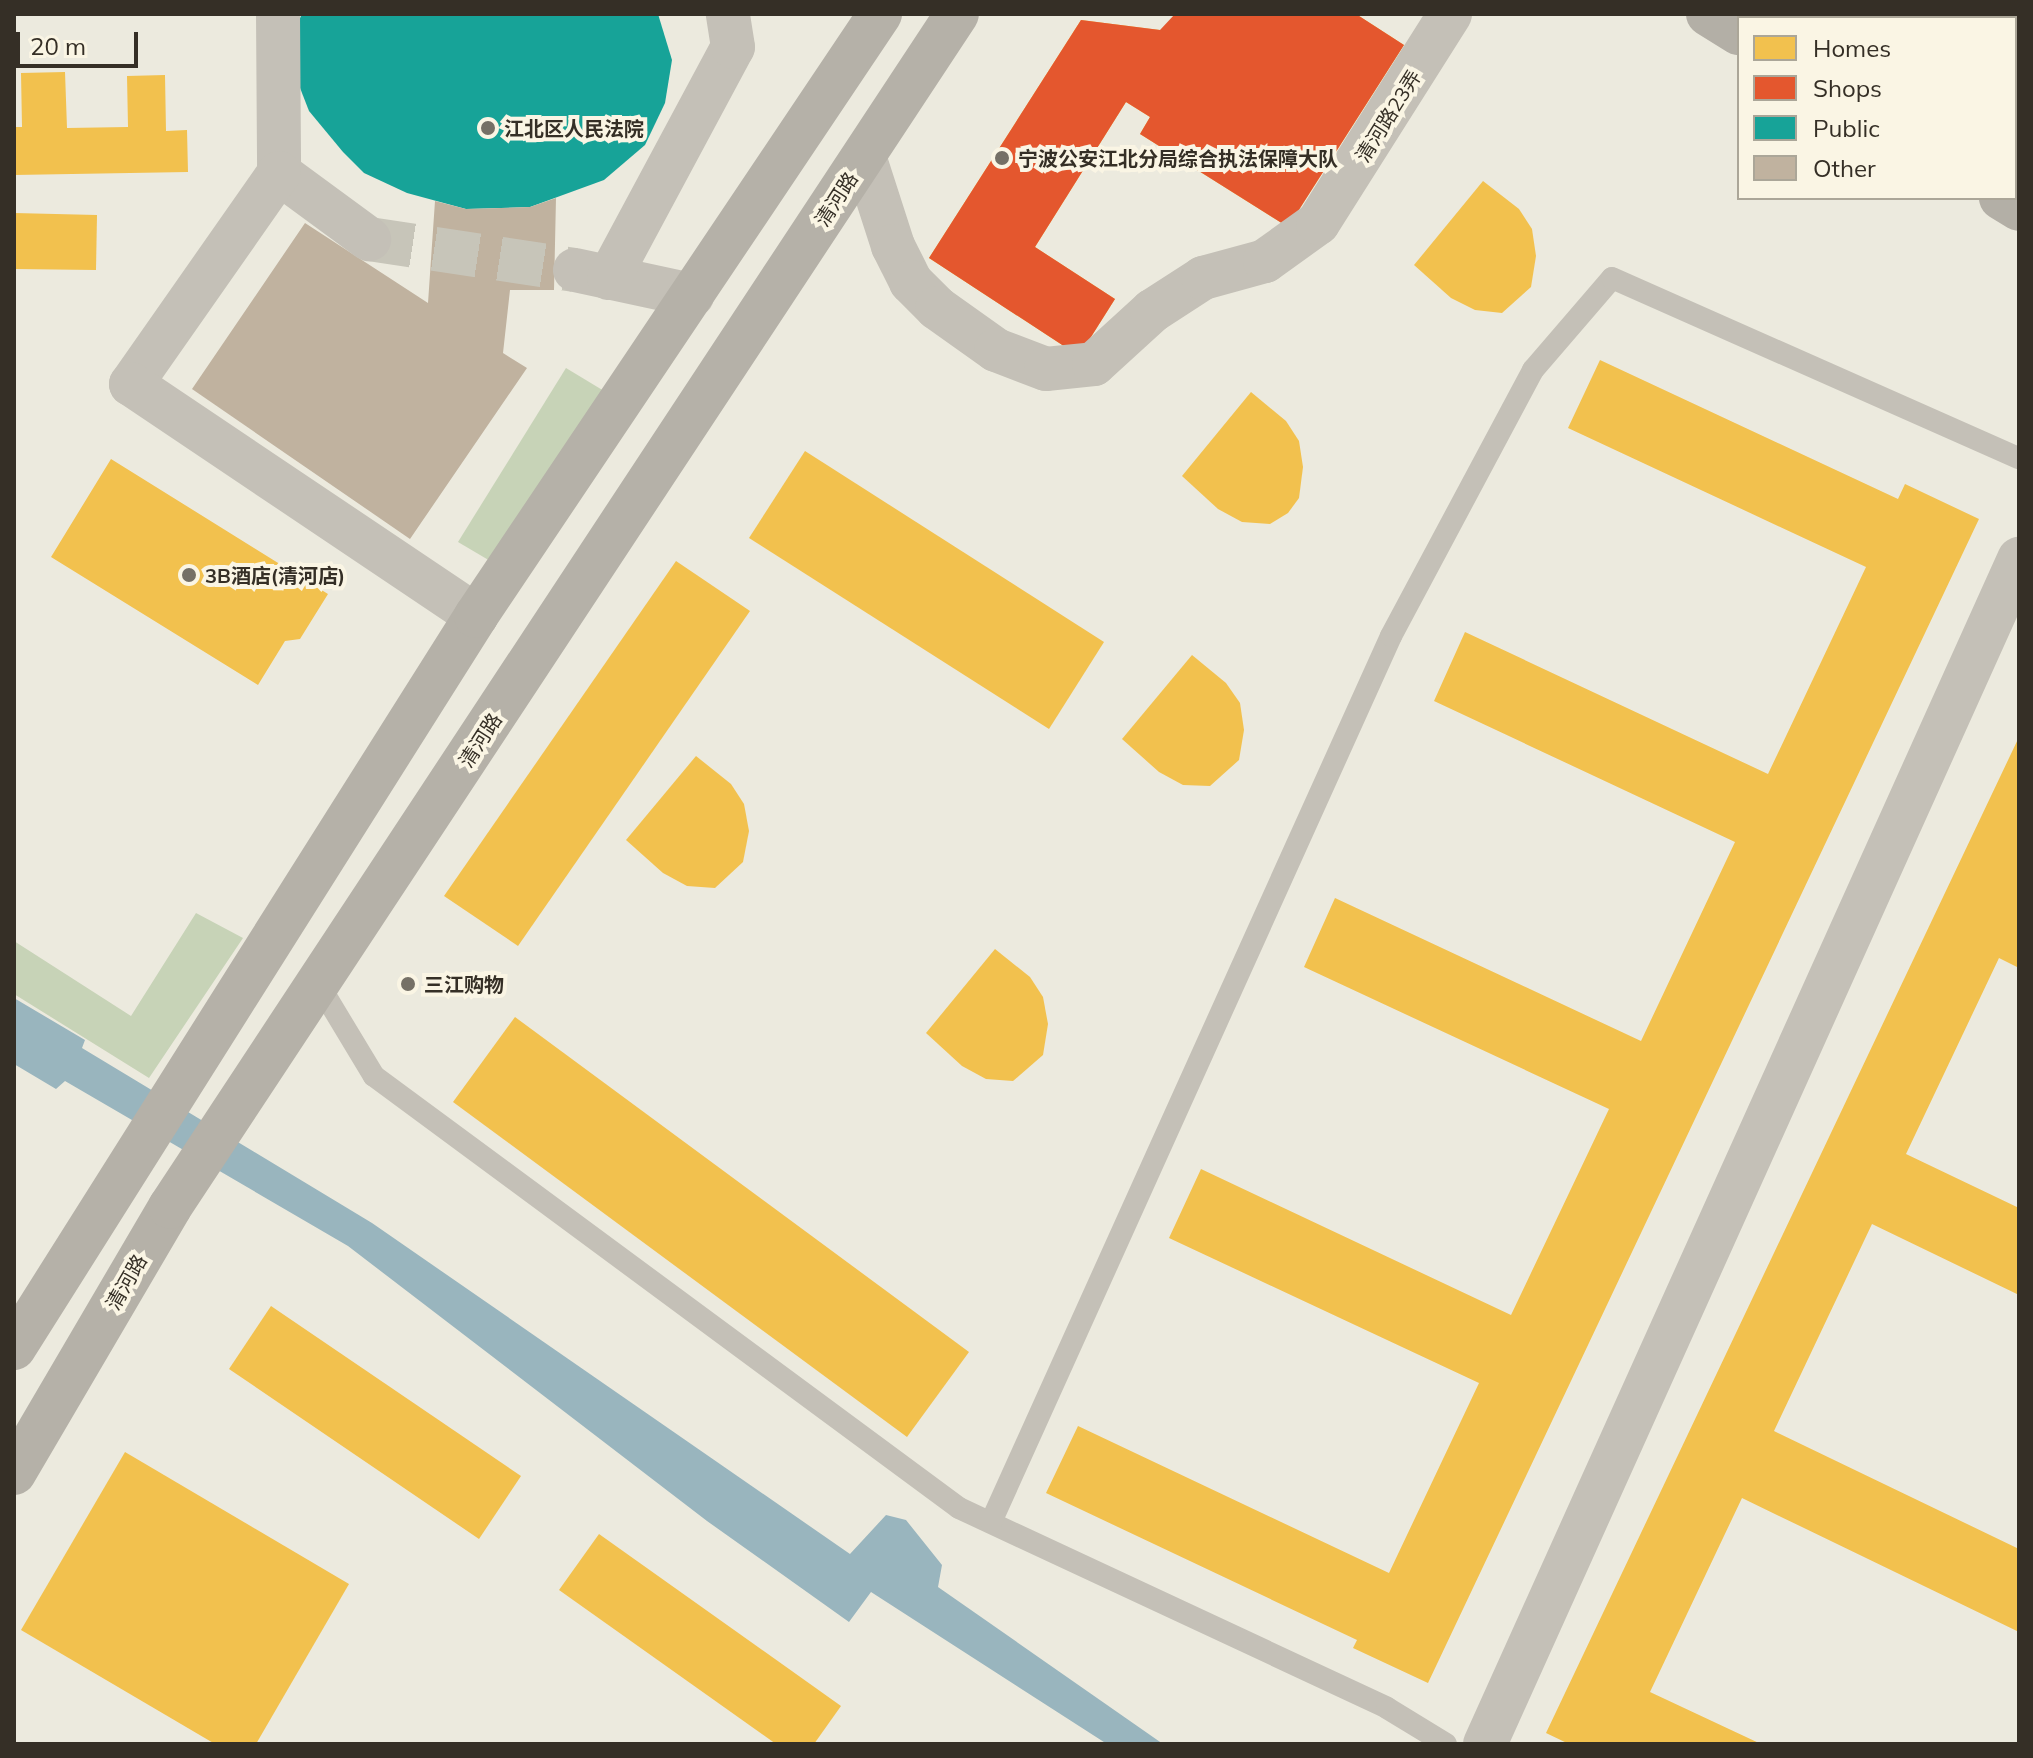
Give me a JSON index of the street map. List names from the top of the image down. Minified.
{"streets":{"main road":["清河路"],"street":["清河路23弄"]},"crossings":[["清河路23弄","清河路"]],"places":["江北区人民法院","宁波公安江北分局综合执法保障大队","3B酒店(清河店)","三江购物"],"legend":["Homes","Shops","Public","Other"],"scale_bar":"20 m"}
